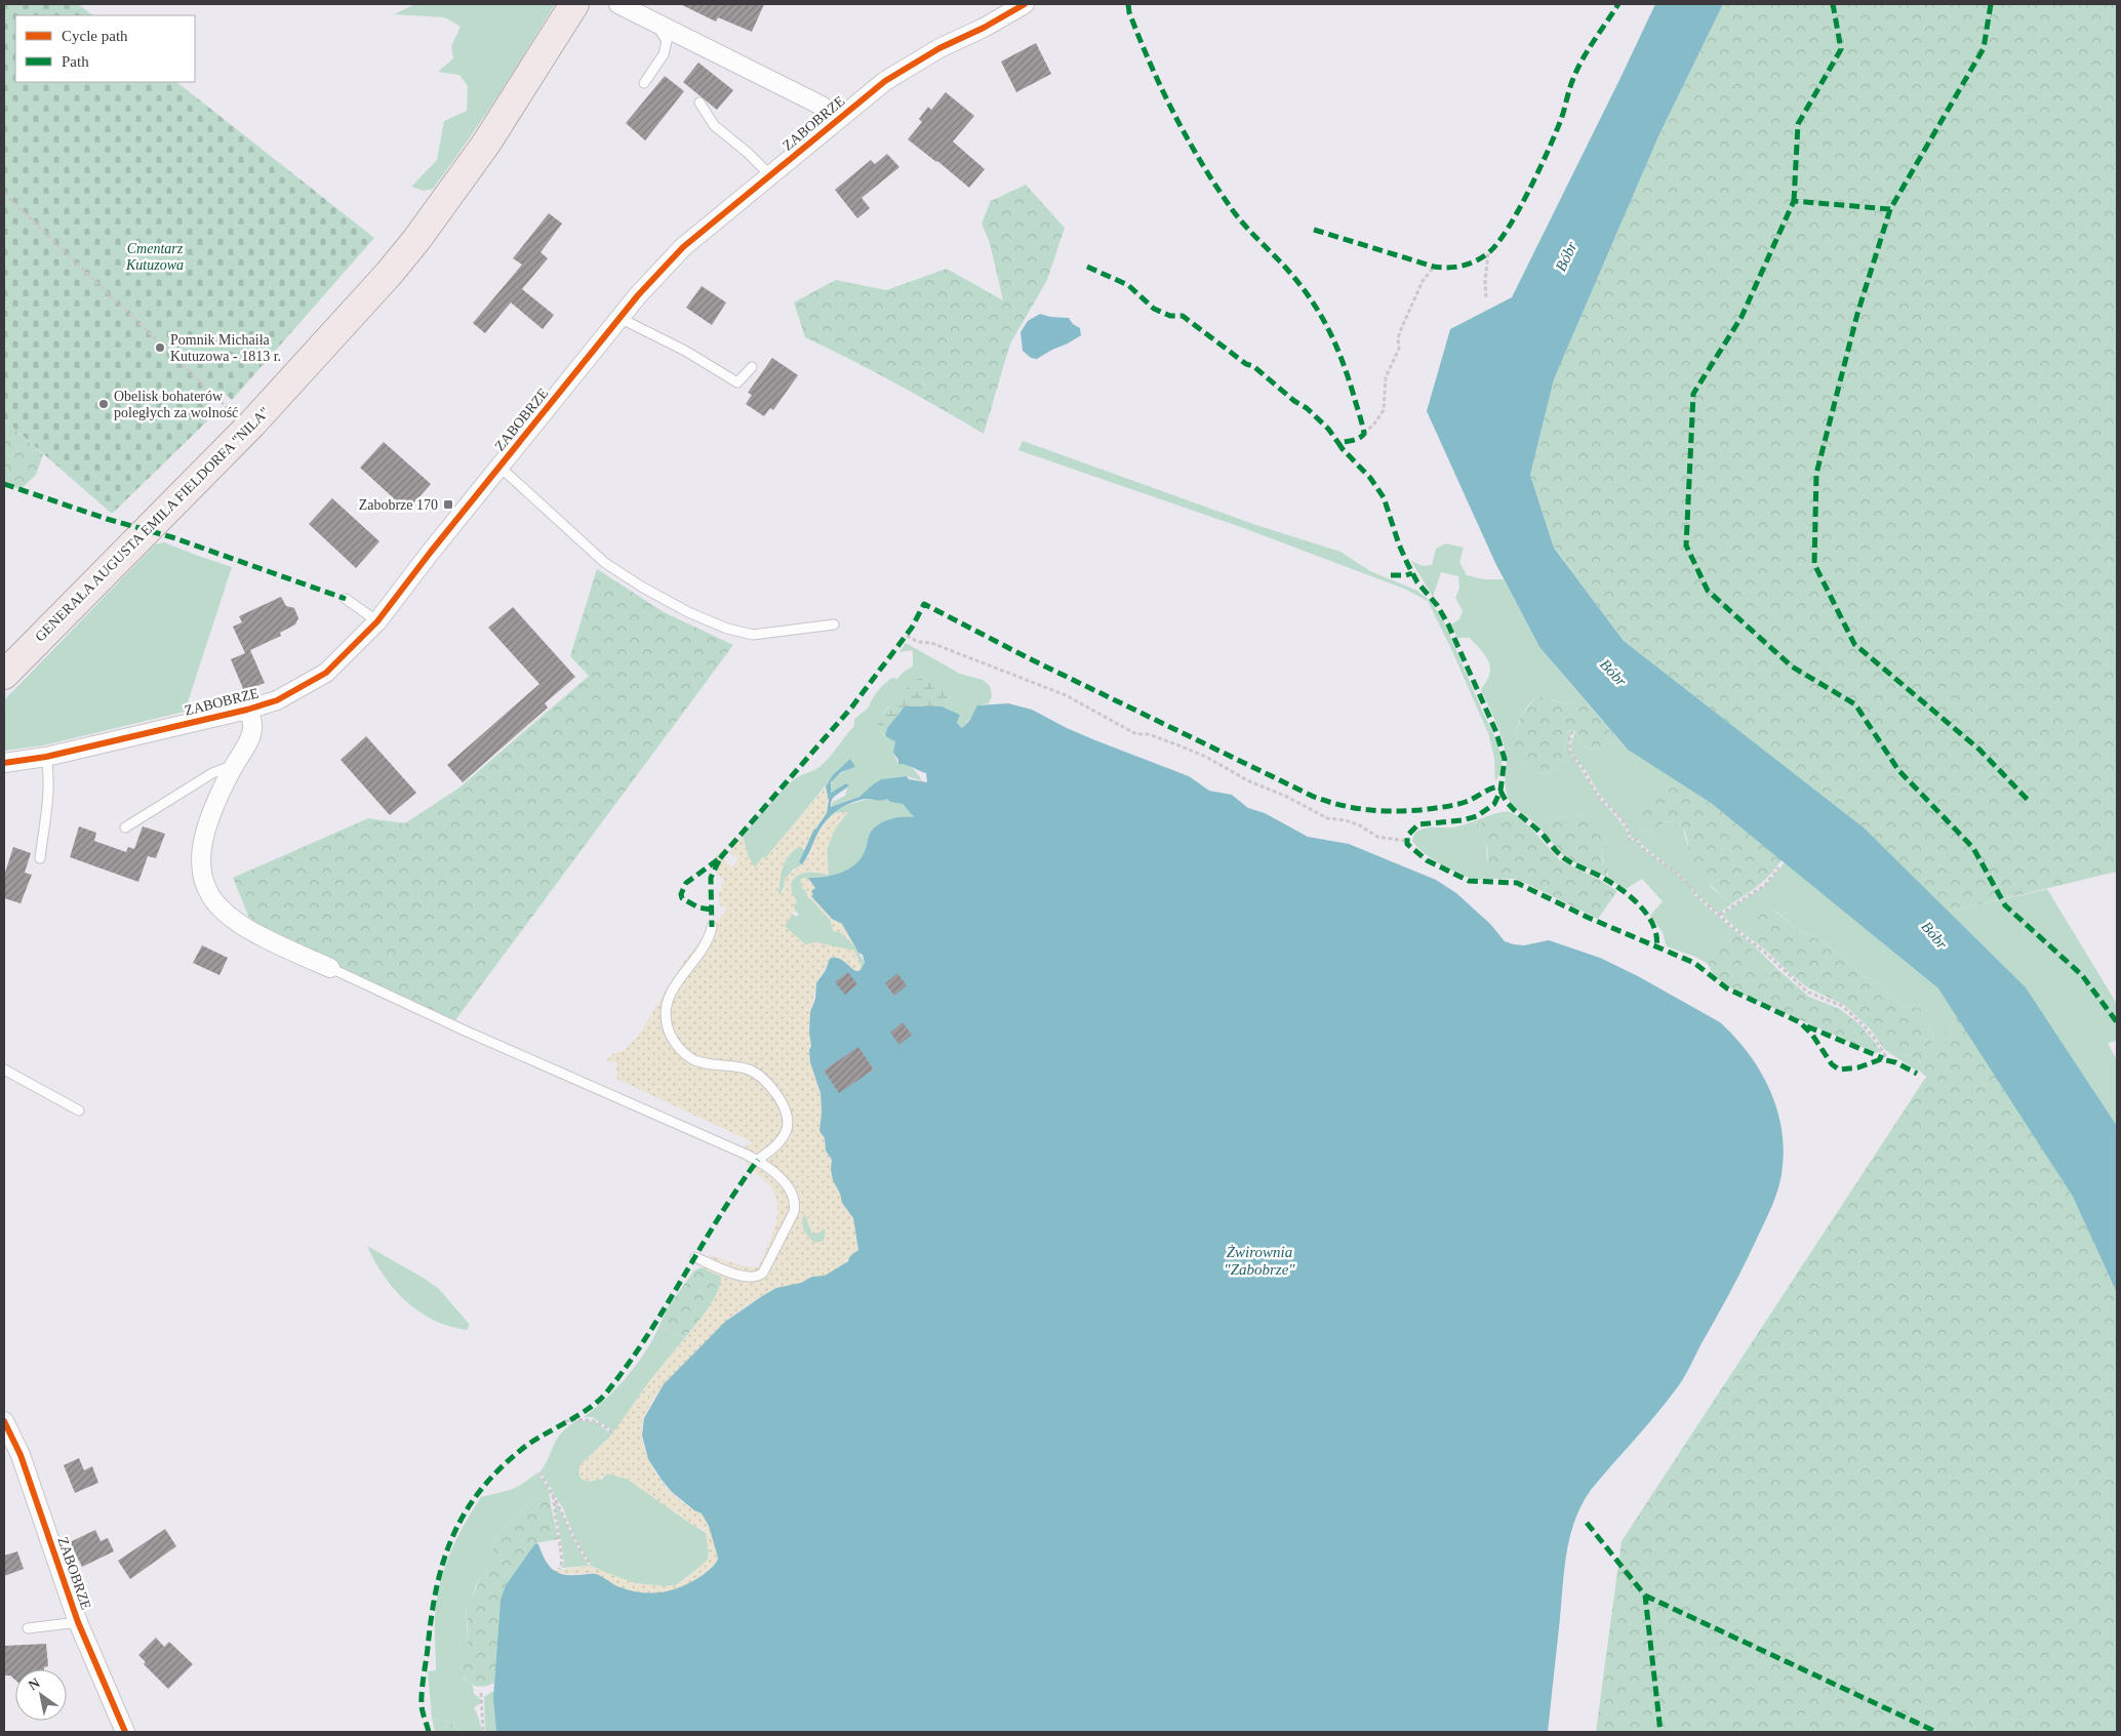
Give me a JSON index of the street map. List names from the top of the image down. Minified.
{"streets":{"main road":["GENERAŁA AUGUSTA EMILA FIELDORFA \"NILA\""],"street":["ZABOBRZE"]},"water":["Bóbr","Żwirownia \"Zabobrze\""],"parks":["Cmentarz Kutuzowa"],"places":{"other":["Pomnik Michaiła Kutuzowa - 1813 r.","Obelisk bohaterów poległych za wolność"],"transit":["Zabobrze 170"]},"legend":["Cycle path","Path"],"north":"top left"}
